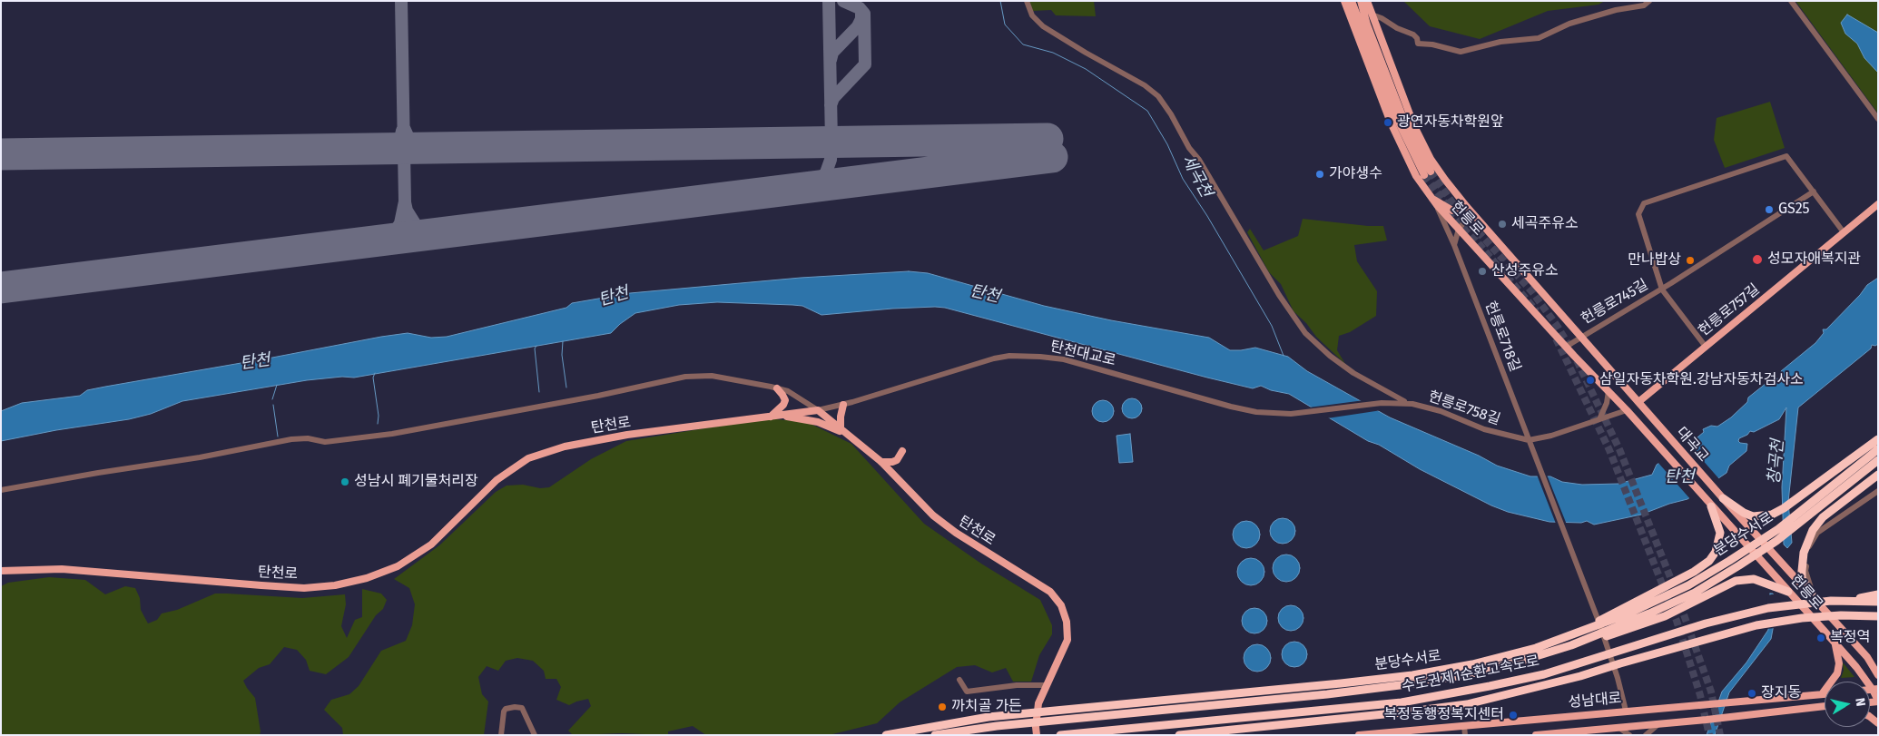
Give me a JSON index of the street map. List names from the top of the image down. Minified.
{"streets":{"highway":["분당수서로","수도권제1순환고속도로"],"main road":["헌릉로","헌릉로757길","탄천로","대곡교","성남대로"],"street":["헌릉로745길","헌릉로718길","탄천대교로","헌릉로758길"]},"crossings":[["헌릉로","헌릉로745길"],["헌릉로","헌릉로757길"],["헌릉로","헌릉로718길"],["헌릉로","헌릉로758길"],["헌릉로","대곡교"],["헌릉로757길","대곡교"],["헌릉로718길","헌릉로758길"],["헌릉로718길","성남대로"],["탄천대교로","헌릉로758길"],["탄천대교로","탄천로"],["헌릉로758길","대곡교"]],"water":["세곡천","탄천","창곡천"],"places":["광연자동차학원앞","가야생수","GS25","세곡주유소","성모자애복지관","만나밥상","산성주유소","삼일자동차학원.강남자동차검사소","성남시 폐기물처리장","복정역","장지동","까치골 가든","복정동행정복지센터"],"north":"right"}
